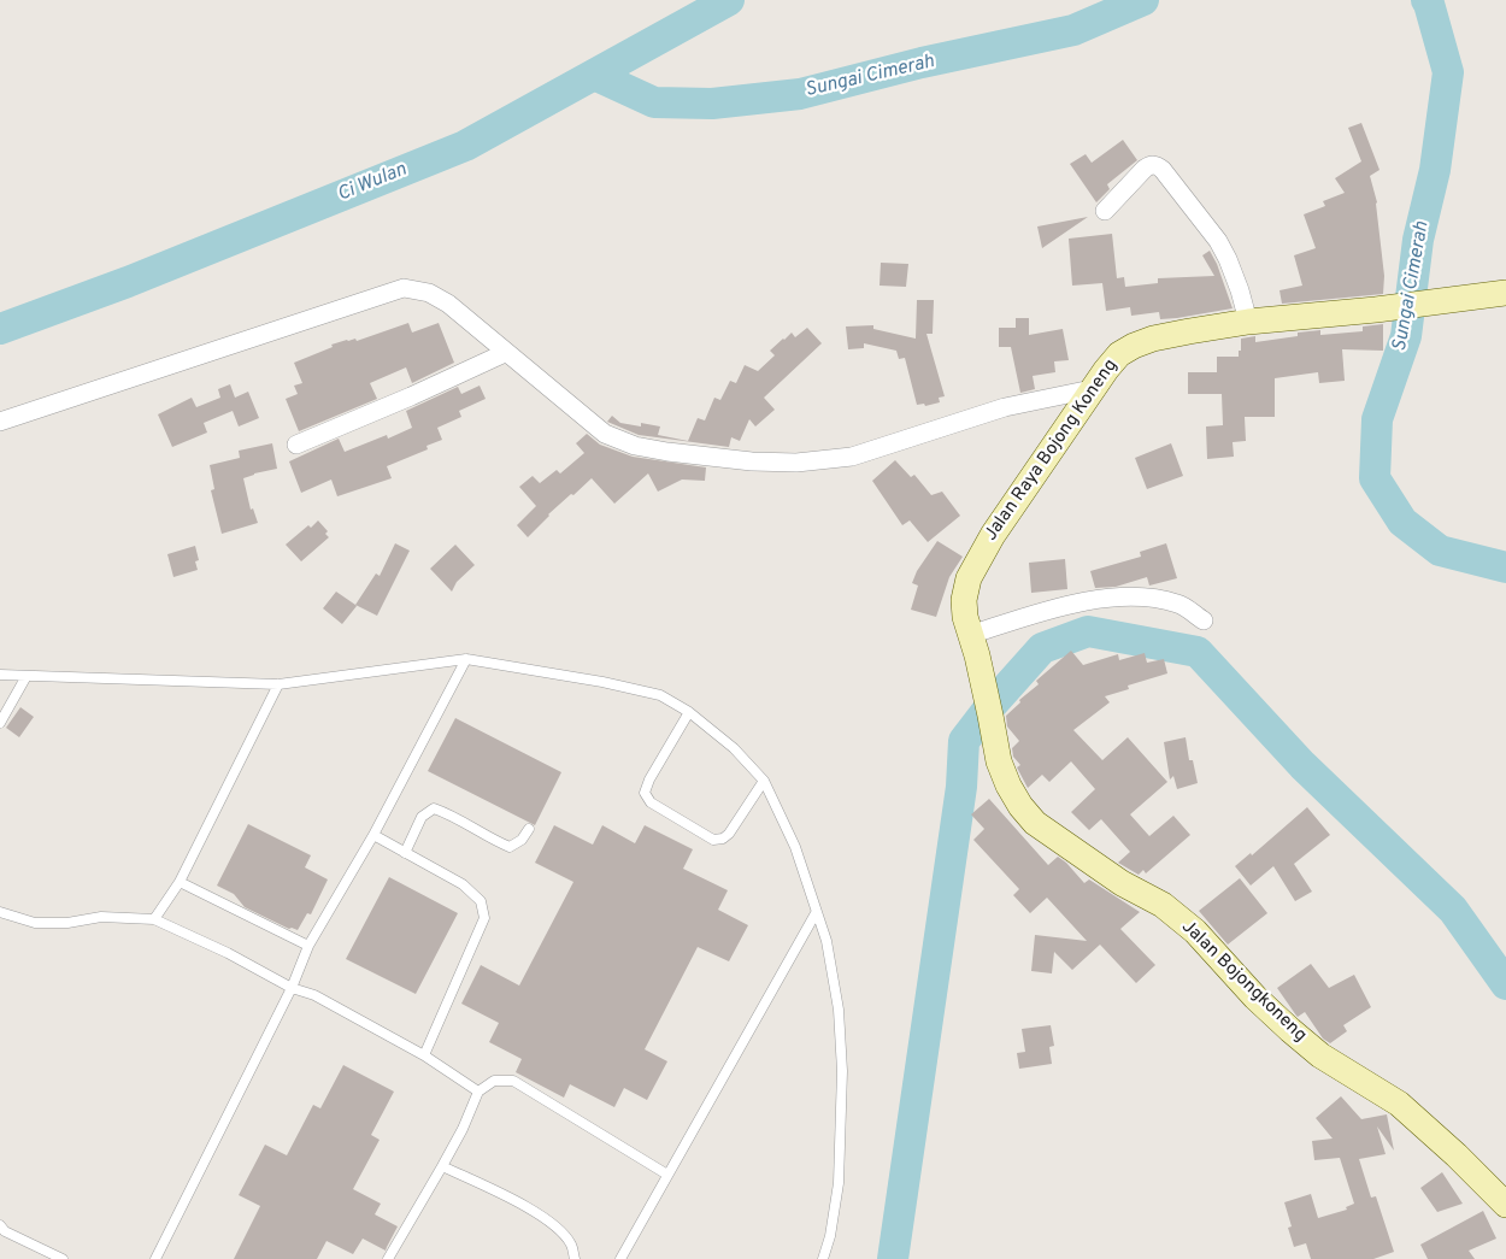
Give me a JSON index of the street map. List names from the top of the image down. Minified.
{"streets":{"main road":["Jalan Raya Bojong Koneng","Jalan Bojongkoneng"]},"crossings":[["Jalan Raya Bojong Koneng","Jalan Bojongkoneng"]],"water":["Sungai Cimerah","Ci Wulan"]}
